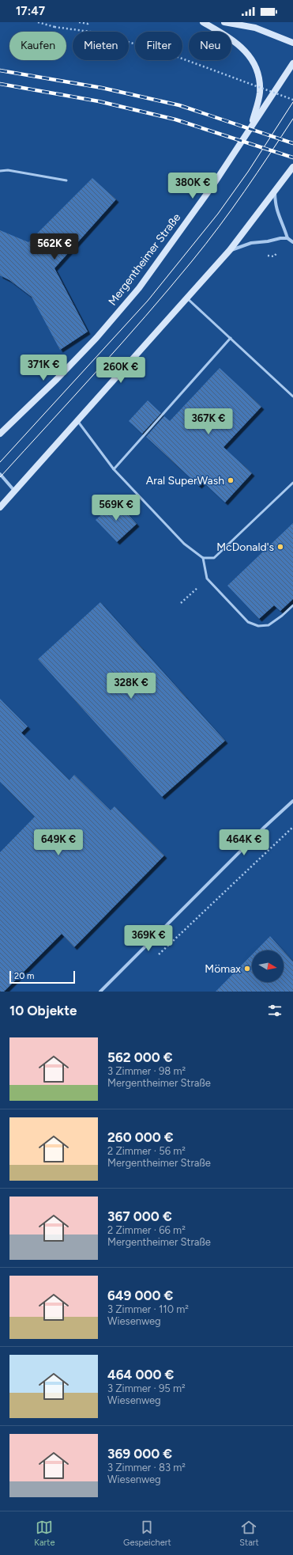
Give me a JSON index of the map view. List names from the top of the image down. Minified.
{"streets":{"main road":["Mergentheimer Straße"]},"places":["Aral SuperWash","McDonald's","Mömax"],"scale_bar":"20 m","north":"right","page":{"status":"17:47","chip":["Kaufen","Mieten","Filter","Neu"],"price":["380K €","562K €","371K €","260K €","367K €","569K €","328K €","649K €","464K €","369K €"],"scale":"20 m","heading":"10 Objekte","list":[{"name":"562 000 €","note":"3 Zimmer · 98 m² · Mergentheimer Straße"},{"name":"260 000 €","note":"2 Zimmer · 56 m² · Mergentheimer Straße"},{"name":"367 000 €","note":"2 Zimmer · 66 m² · Mergentheimer Straße"},{"name":"649 000 €","note":"3 Zimmer · 110 m² · Wiesenweg"},{"name":"464 000 €","note":"3 Zimmer · 95 m² · Wiesenweg"},{"name":"369 000 €","note":"3 Zimmer · 83 m² · Wiesenweg"}],"tabs":["Karte","Gespeichert","Start"]}}
